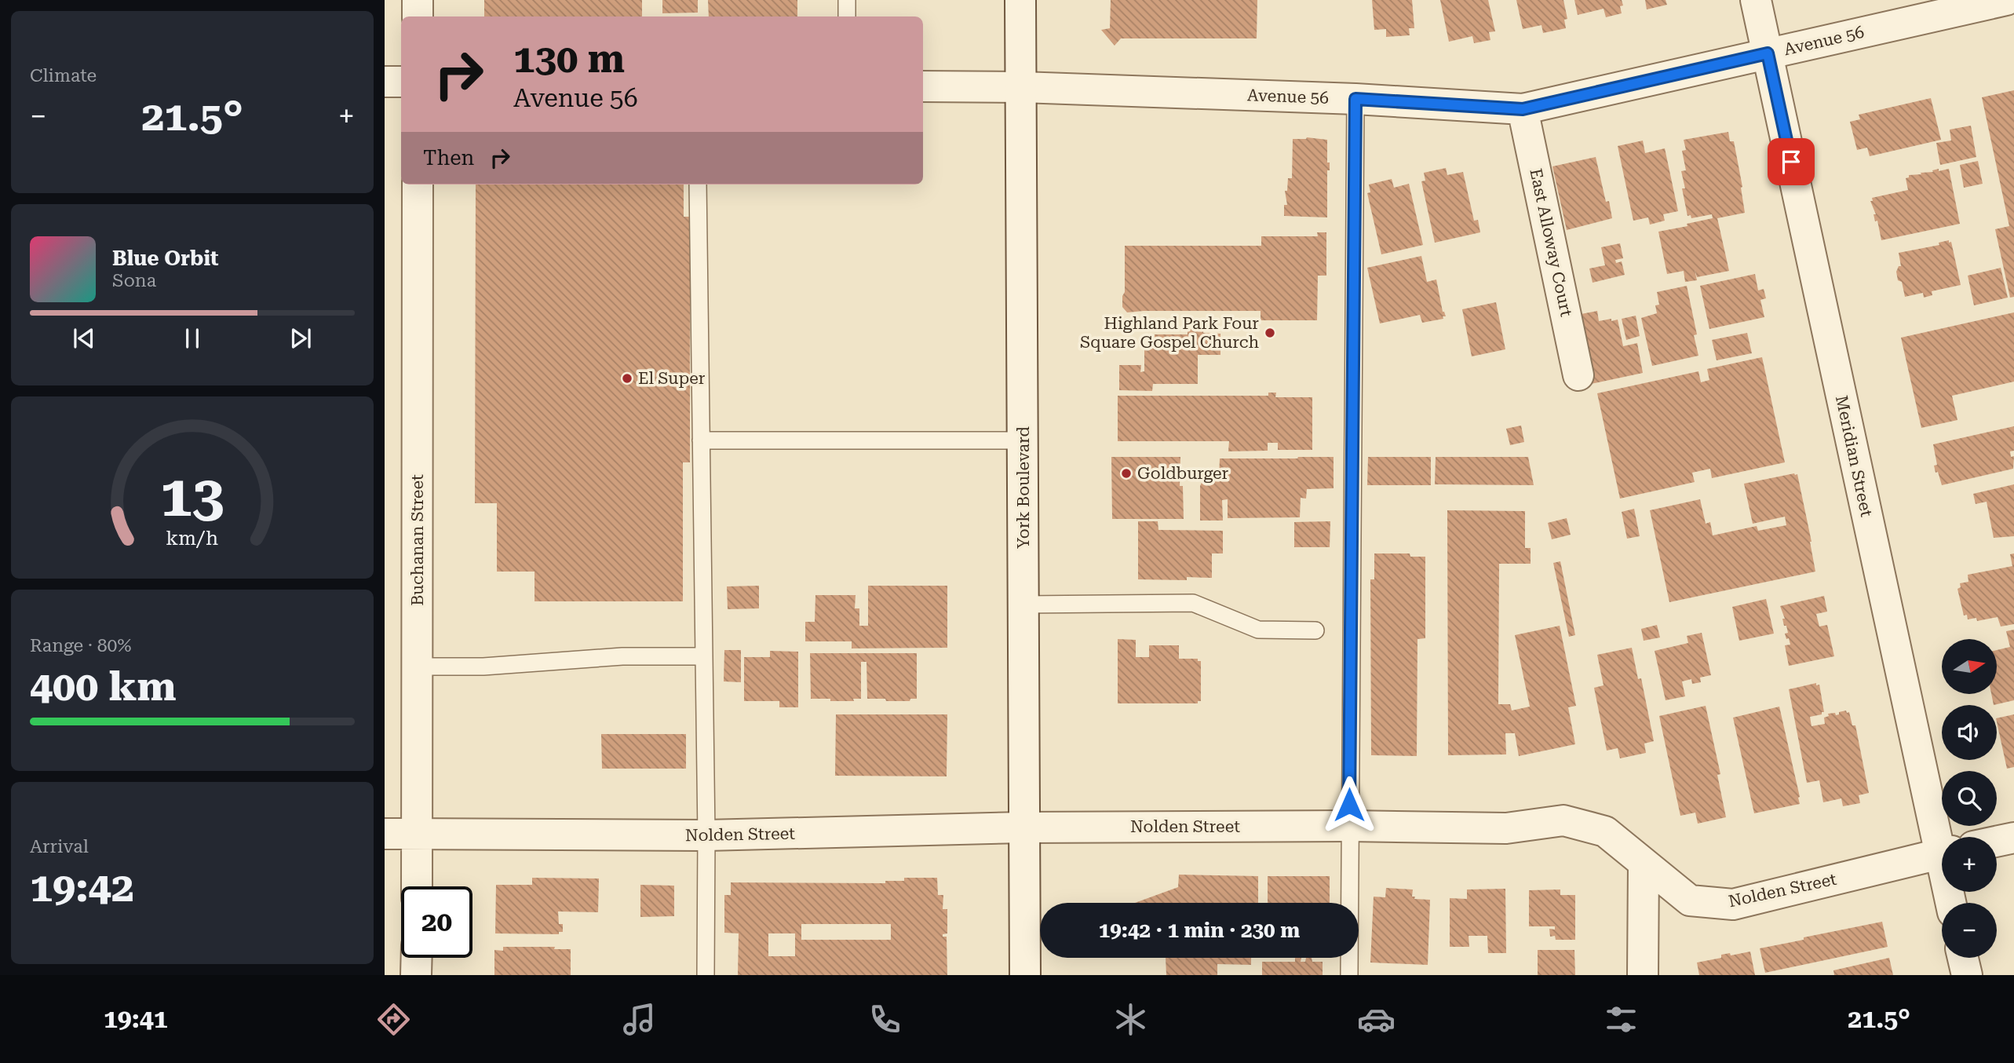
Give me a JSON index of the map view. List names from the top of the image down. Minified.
{"streets":{"street":["Avenue 56","East Alloway Court","Meridian Street","York Boulevard","Buchanan Street","Nolden Street"]},"crossings":[["Avenue 56","East Alloway Court"],["Avenue 56","Meridian Street"],["Avenue 56","York Boulevard"],["York Boulevard","Nolden Street"],["Buchanan Street","Nolden Street"]],"places":["Highland Park Four Square Gospel Church","El Super","Goldburger"],"north":"right","page":{"tile":["Climate",["Range · 80%","400 km"],["Arrival","19:42"]],"turn":["130 m","Avenue 56"],"heat":["−","21.5°","+"],"then":"Then","song":["Blue Orbit","Sona"],"map_buttons":["+","−"],"limit":"20","trip":"19:42 · 1 min · 230 m","tabs":["19:41","21.5°"],"gauge":["13","km/h"]}}
